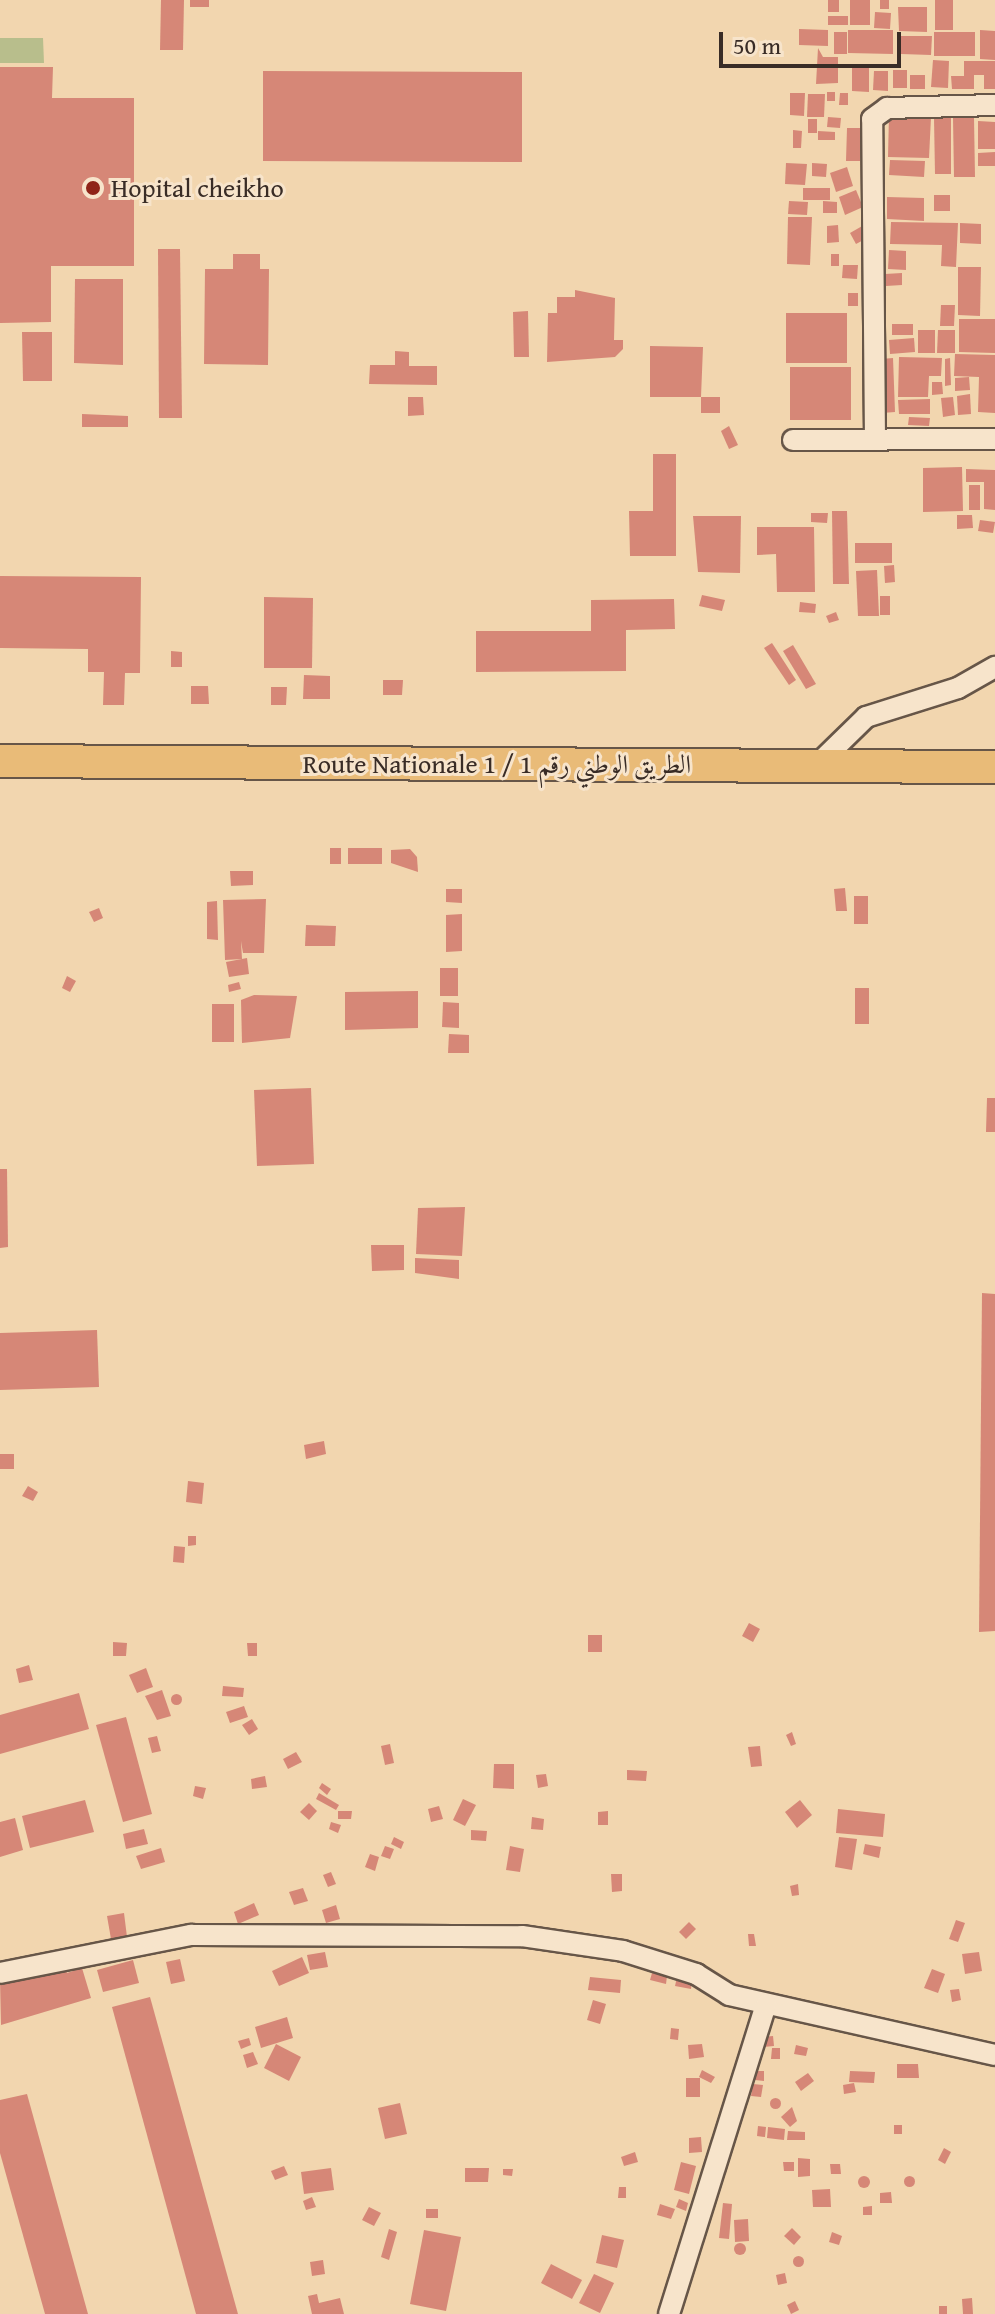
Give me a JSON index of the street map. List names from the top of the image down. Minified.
{"streets":{"main road":["Route Nationale 1 / الطريق الوطني رقم 1"]},"places":["Hopital cheikho"],"scale_bar":"50 m"}
